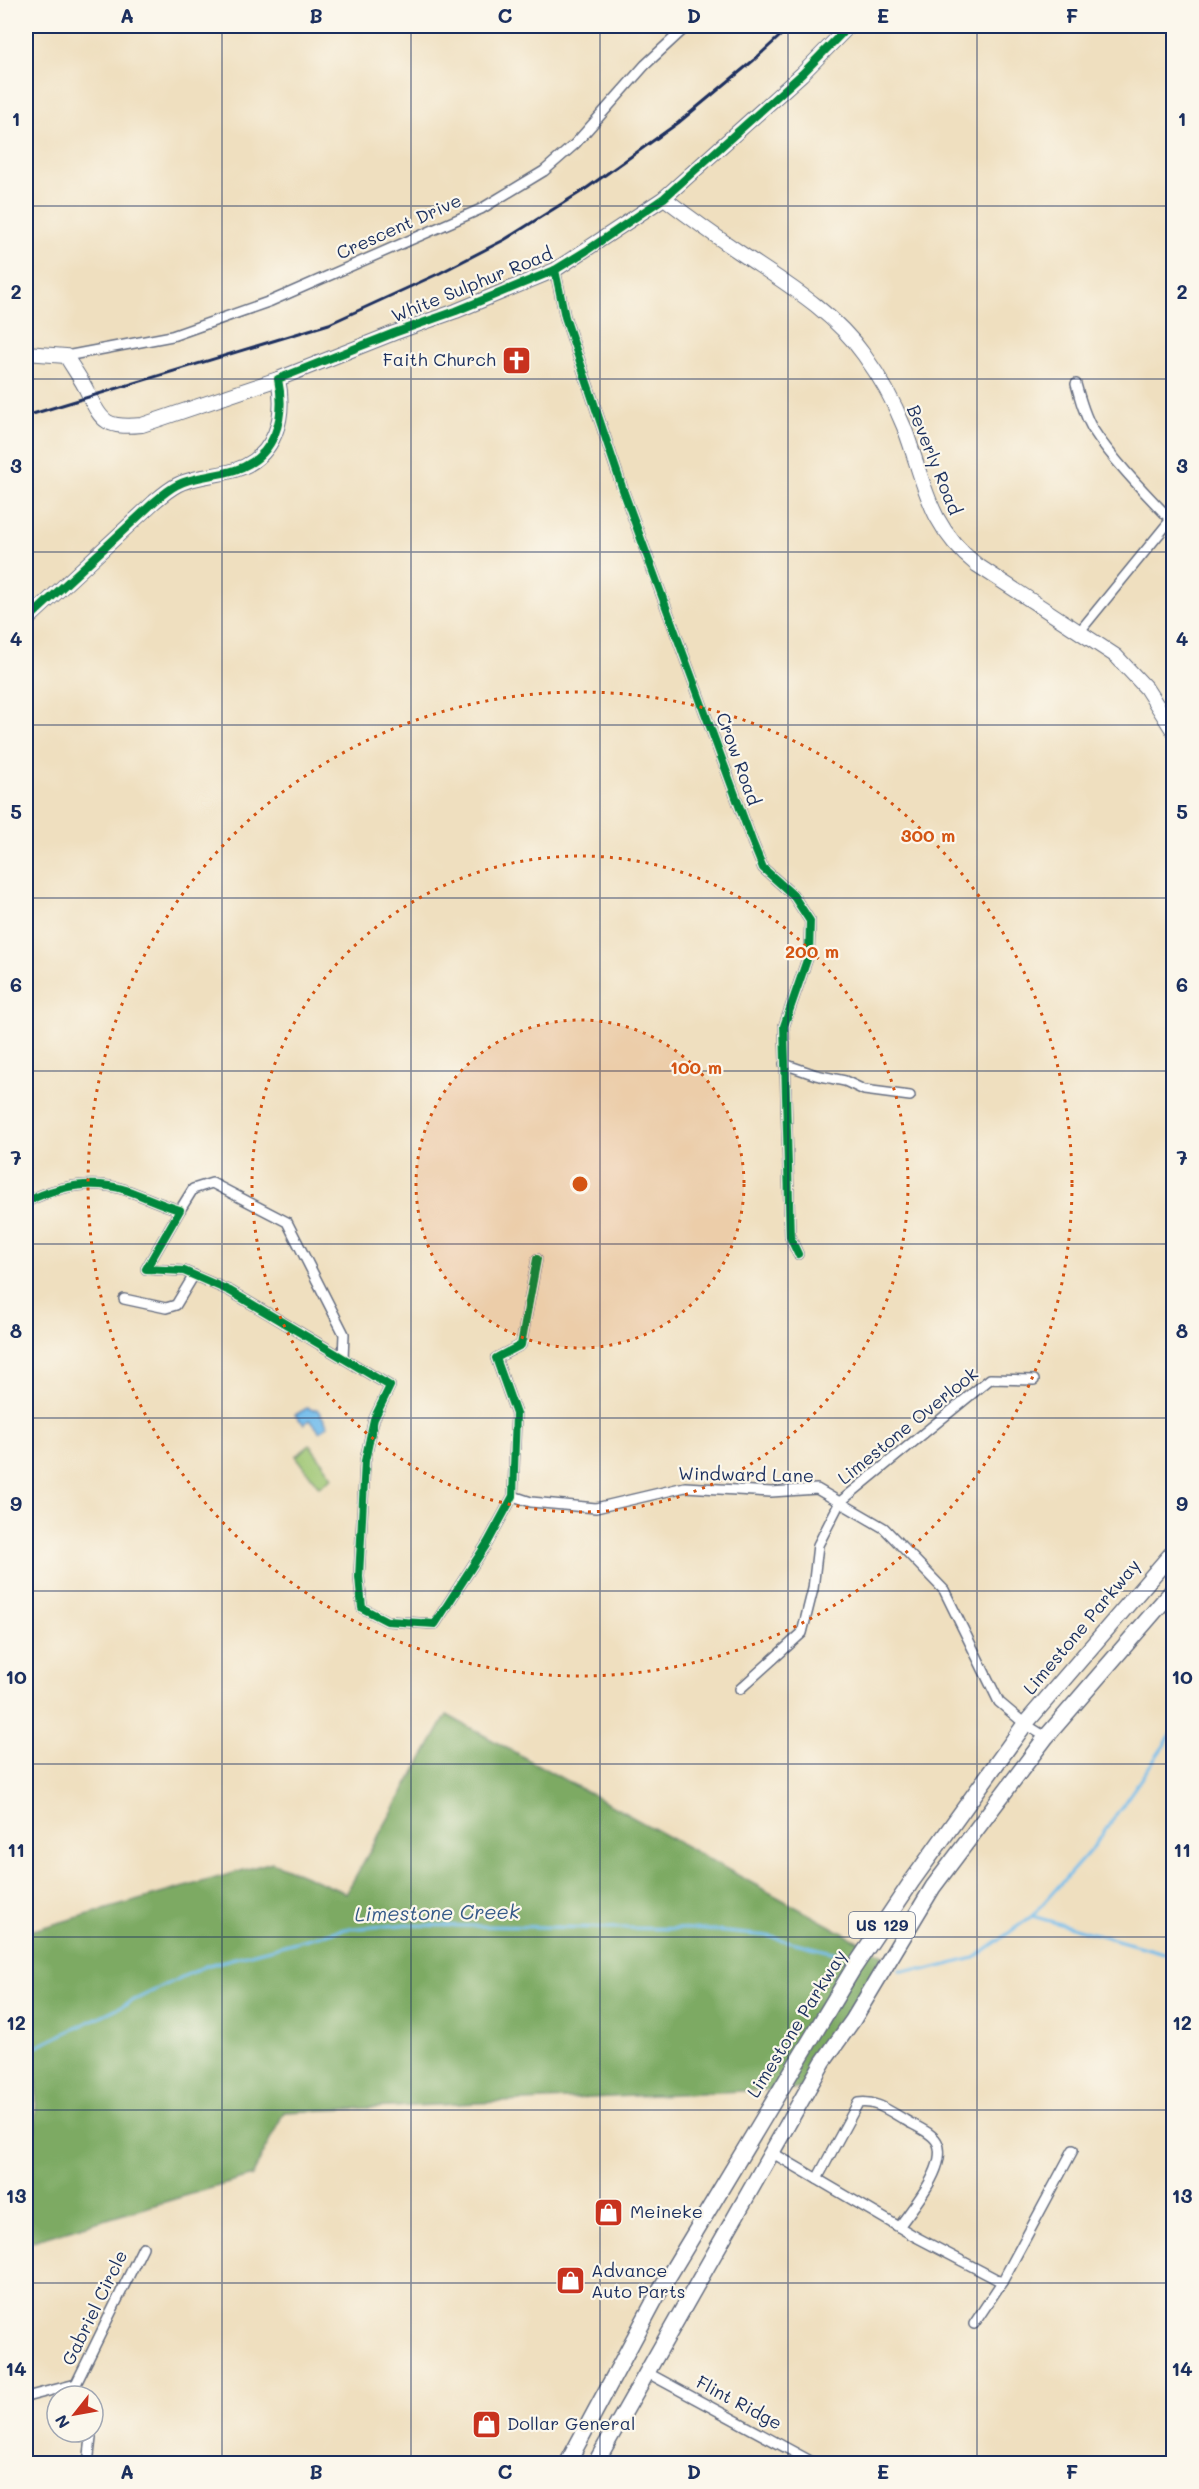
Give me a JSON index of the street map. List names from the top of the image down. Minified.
{"streets":{"main road":["Limestone Parkway","US 129"],"street":["Crescent Drive","White Sulphur Road","Beverly Road","Crow Road","Limestone Overlook","Windward Lane","Gabriel Circle","Flint Ridge"]},"crossings":[["Crescent Drive","White Sulphur Road"],["White Sulphur Road","Beverly Road"],["White Sulphur Road","Crow Road"],["Limestone Overlook","Windward Lane"],["Windward Lane","Limestone Parkway"],["Windward Lane","US 129"],["US 129","Flint Ridge"]],"water":["Limestone Creek"],"places":{"church":["Faith Church"],"shop":["Meineke","Advance Auto Parts","Dollar General"]},"north":"bottom left","grid":{"columns":["A","B","C","D","E","F"],"rows":["1","2","3","4","5","6","7","8","9","10","11","12","13","14"]},"rings":["300 m","200 m","100 m"]}
